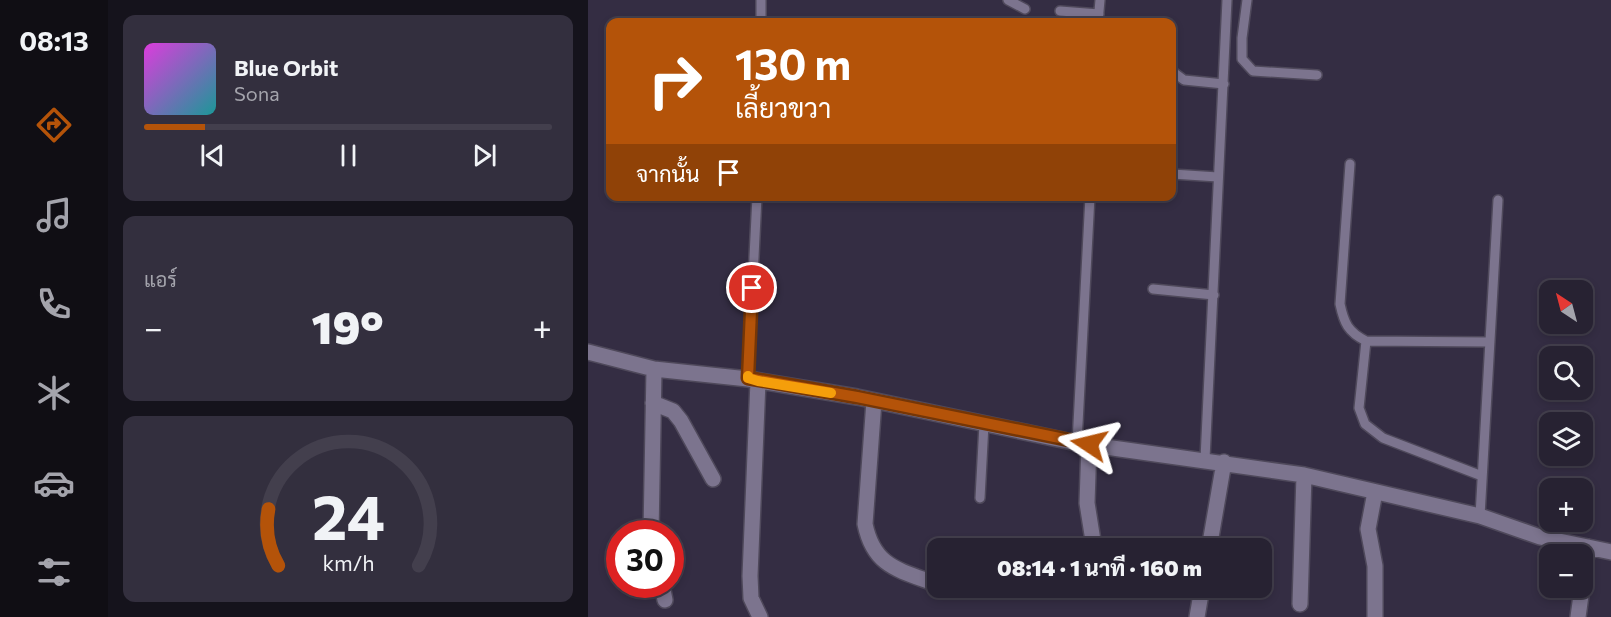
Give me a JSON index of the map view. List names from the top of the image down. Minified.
{"north":"top left","page":{"tabs":"08:13","turn":["130 m","เลี้ยวขวา"],"song":["Blue Orbit","Sona"],"then":"จากนั้น","tile":"แอร์","map_buttons":["+","−"],"heat":["−","19°","+"],"limit":"30","trip":"08:14 · 1 นาที · 160 m","gauge":["24","km/h"]}}
